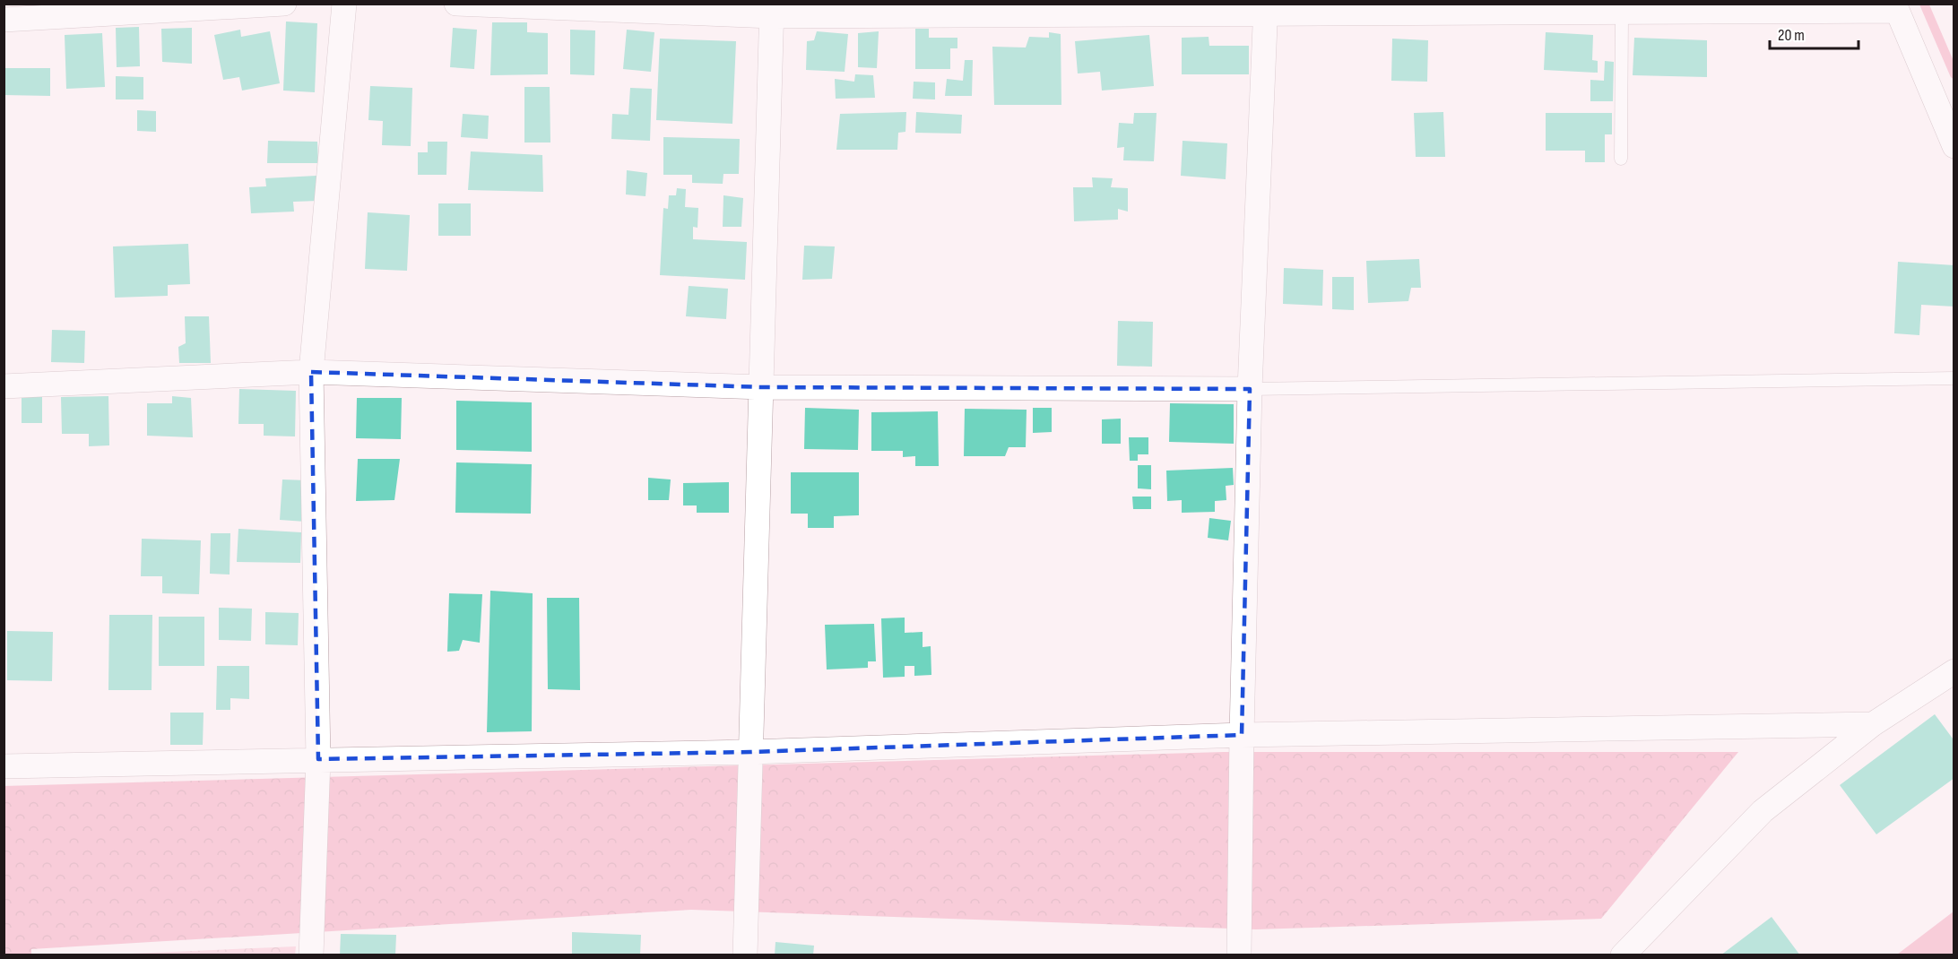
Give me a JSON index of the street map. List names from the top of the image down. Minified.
{"scale_bar":"20 m"}
